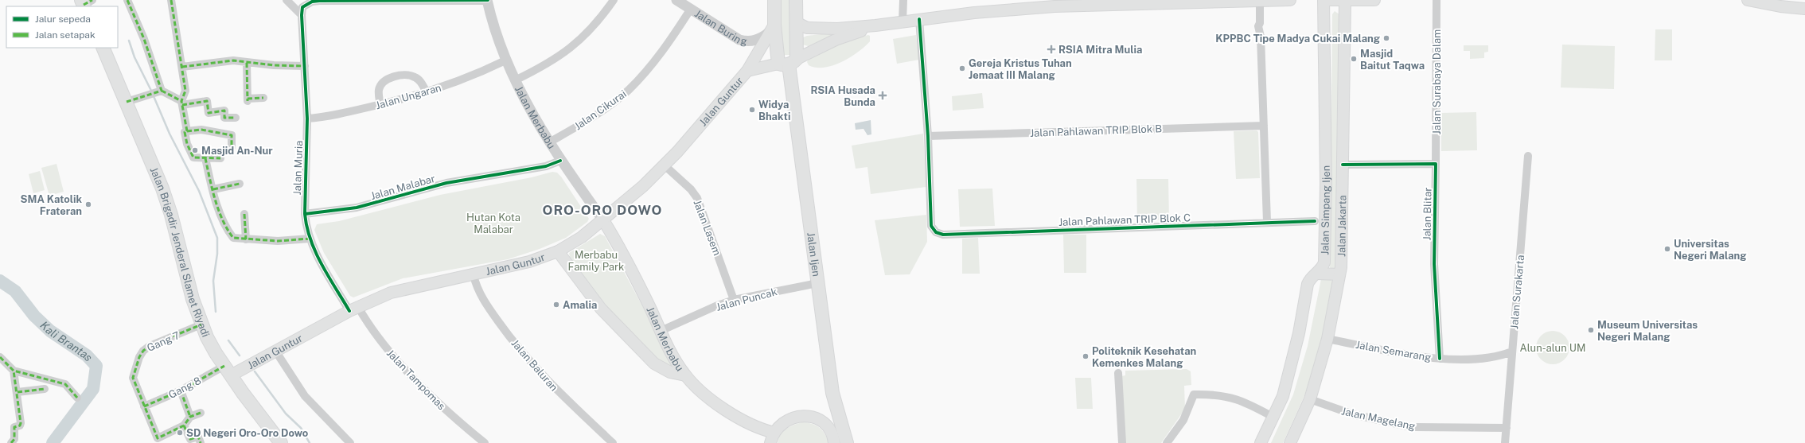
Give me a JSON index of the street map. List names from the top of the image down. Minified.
{"streets":{"main road":["Jalan Guntur","Jalan Merbabu","Jalan Simpang Ijen","Jalan Jakarta","Jalan Brigadir Jenderal Slamet Riyadi","Jalan Ijen"],"street":["Jalan Buring","Jalan Surabaya Dalam","Jalan Ungaran","Jalan Cikurai","Jalan Pahlawan TRIP Blok B","Jalan Muria","Jalan Malabar","Jalan Blitar","Jalan Pahlawan TRIP Blok C","Jalan Lasem","Jalan Surakarta","Jalan Puncak","Gang 7","Jalan Semarang","Jalan Baluran","Jalan Tampomas","Gang 8","Jalan Magelang"]},"crossings":[["Jalan Buring","Jalan Guntur"],["Jalan Buring","Jalan Cikurai"],["Jalan Surabaya Dalam","Jalan Blitar"],["Jalan Ungaran","Jalan Merbabu"],["Jalan Ungaran","Jalan Muria"],["Jalan Guntur","Jalan Merbabu"],["Jalan Guntur","Jalan Muria"],["Jalan Guntur","Jalan Lasem"],["Jalan Guntur","Jalan Brigadir Jenderal Slamet Riyadi"],["Jalan Guntur","Jalan Baluran"],["Jalan Guntur","Jalan Tampomas"],["Jalan Guntur","Gang 8"],["Jalan Cikurai","Jalan Merbabu"],["Jalan Merbabu","Jalan Malabar"],["Jalan Merbabu","Jalan Puncak"],["Jalan Pahlawan TRIP Blok B","Jalan Pahlawan TRIP Blok C"],["Jalan Muria","Jalan Malabar"],["Jalan Muria","Jalan Tampomas"],["Jalan Blitar","Jalan Semarang"],["Jalan Jakarta","Jalan Semarang"],["Jalan Jakarta","Jalan Magelang"],["Jalan Lasem","Jalan Puncak"],["Jalan Brigadir Jenderal Slamet Riyadi","Gang 7"],["Jalan Brigadir Jenderal Slamet Riyadi","Gang 8"],["Jalan Ijen","Jalan Puncak"],["Jalan Surakarta","Jalan Semarang"],["Jalan Surakarta","Jalan Magelang"],["Gang 7","Gang 8"]],"districts":["ORO-ORO DOWO"],"water":["Kali Brantas"],"parks":["Hutan Kota Malabar","Merbabu Family Park","Alun-alun UM"],"places":{"other":["KPPBC Tipe Madya Cukai Malang","Masjid Baitut Taqwa","Gereja Kristus Tuhan Jemaat III Malang","Widya Bhakti","Masjid An-Nur","SMA Katolik Frateran","Universitas Negeri Malang","Amalia","Museum Universitas Negeri Malang","Politeknik Kesehatan Kemenkes Malang","SD Negeri Oro-Oro Dowo"],"health":["RSIA Mitra Mulia","RSIA Husada Bunda"]},"legend":["Jalur sepeda","Jalan setapak"]}
